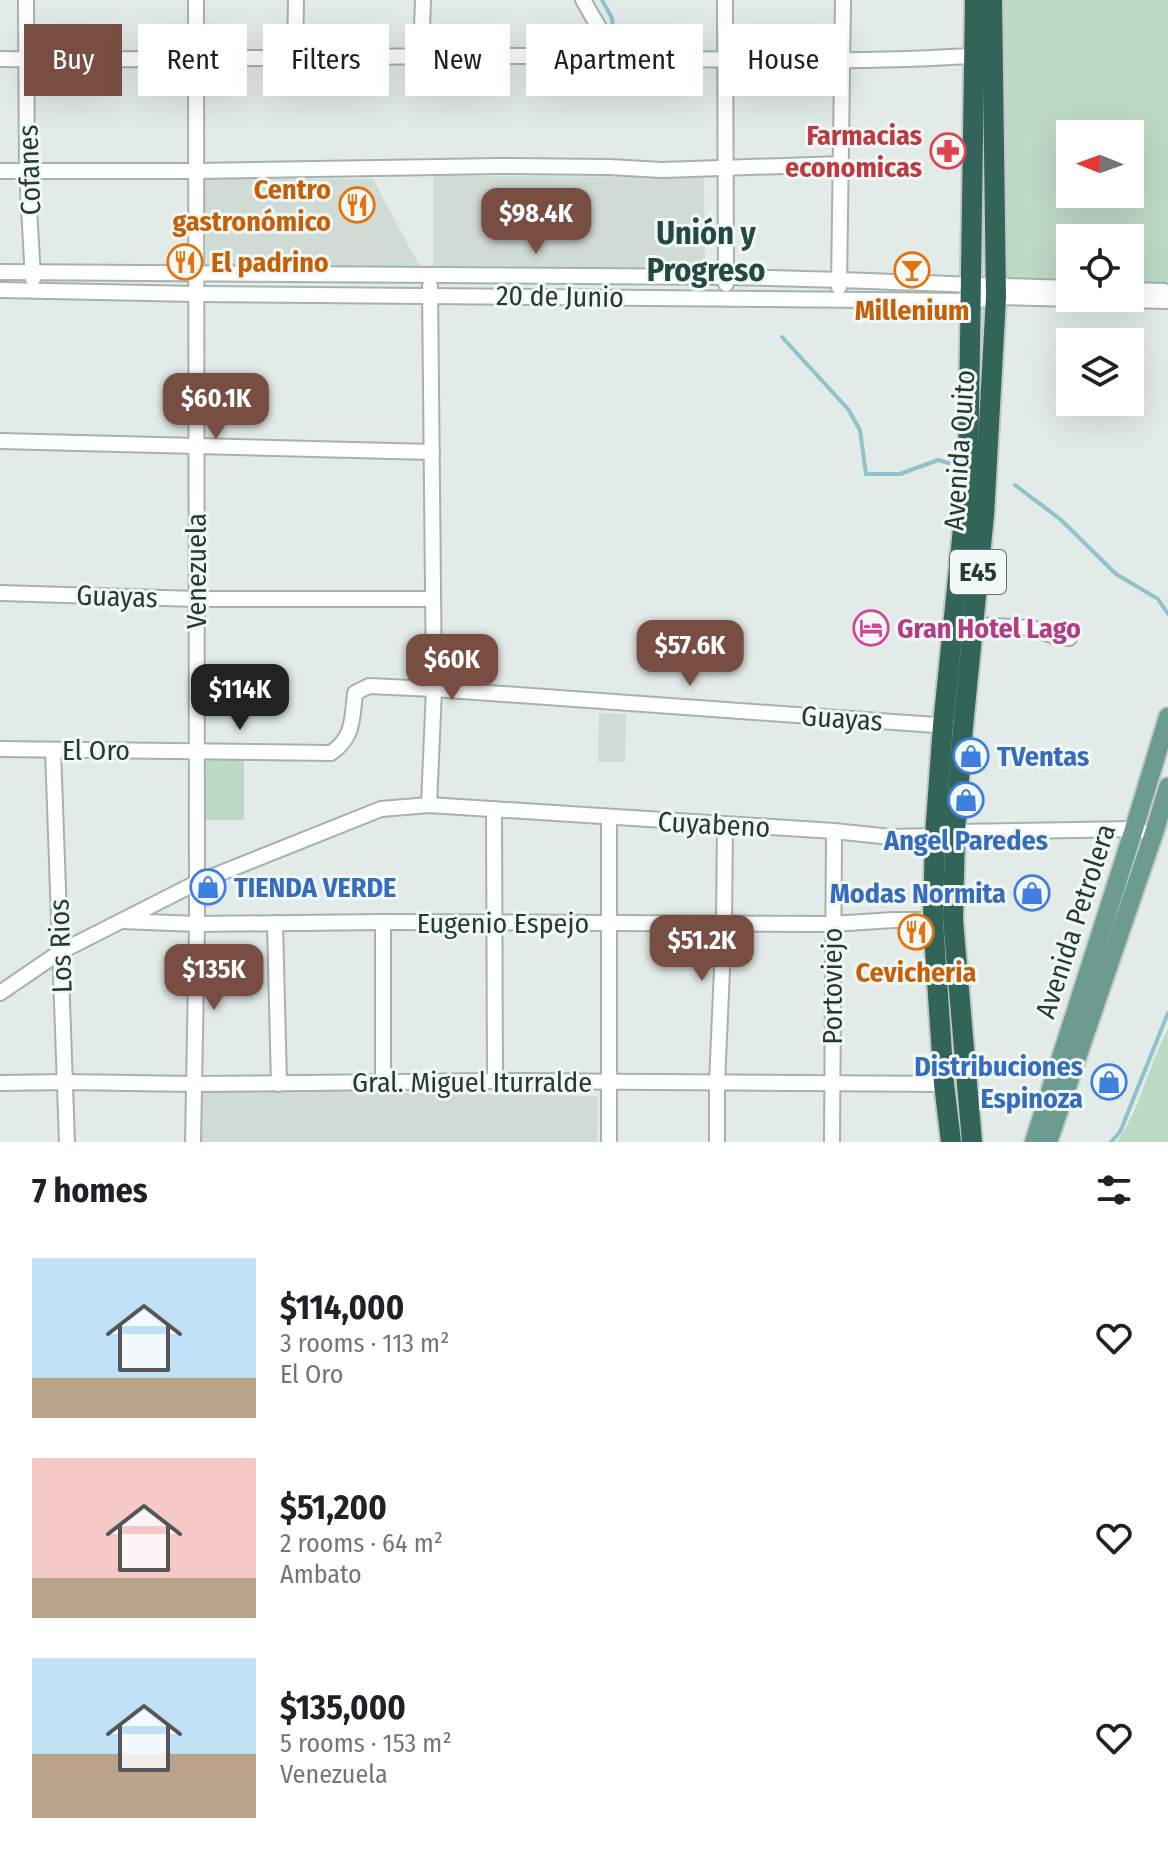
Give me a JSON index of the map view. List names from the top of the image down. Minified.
{"streets":{"highway":["Avenida Quito","E45"],"main road":["Avenida Petrolera"],"street":["Cofanes","20 de Junio","Venezuela","Guayas","El Oro","Cuyabeno","Eugenio Espejo","Los Rios","Portoviejo","Gral. Miguel Iturralde"]},"crossings":[["Cofanes","20 de Junio"],["20 de Junio","Avenida Quito"],["20 de Junio","Venezuela"],["Avenida Quito","Guayas"],["Avenida Quito","Cuyabeno"],["Avenida Quito","Eugenio Espejo"],["Avenida Quito","Gral. Miguel Iturralde"],["Venezuela","Guayas"],["Venezuela","El Oro"],["Venezuela","Cuyabeno"],["Venezuela","Eugenio Espejo"],["Venezuela","Gral. Miguel Iturralde"],["Guayas","El Oro"],["El Oro","Los Rios"],["Cuyabeno","Avenida Petrolera"],["Cuyabeno","Eugenio Espejo"],["Cuyabeno","Los Rios"],["Cuyabeno","Portoviejo"],["Eugenio Espejo","Portoviejo"],["Los Rios","Gral. Miguel Iturralde"],["Portoviejo","Gral. Miguel Iturralde"]],"districts":["Unión y Progreso"],"places":{"pharmacy":["Farmacias economicas"],"restaurant":["Centro gastronómico","El padrino","Cevicheria"],"bar":["Millenium"],"hotel":["Gran Hotel Lago"],"shop":["TVentas","Angel Paredes","TIENDA VERDE","Modas Normita","Distribuciones Espinoza"]},"north":"left","page":{"chip":["Buy","Rent","Filters","New","Apartment","House"],"price":["$98.4K","$60.1K","$57.6K","$60K","$114K","$51.2K","$135K"],"heading":"7 homes","list":[{"name":"$114,000","note":"3 rooms · 113 m² · El Oro"},{"name":"$51,200","note":"2 rooms · 64 m² · Ambato"},{"name":"$135,000","note":"5 rooms · 153 m² · Venezuela"}]}}
